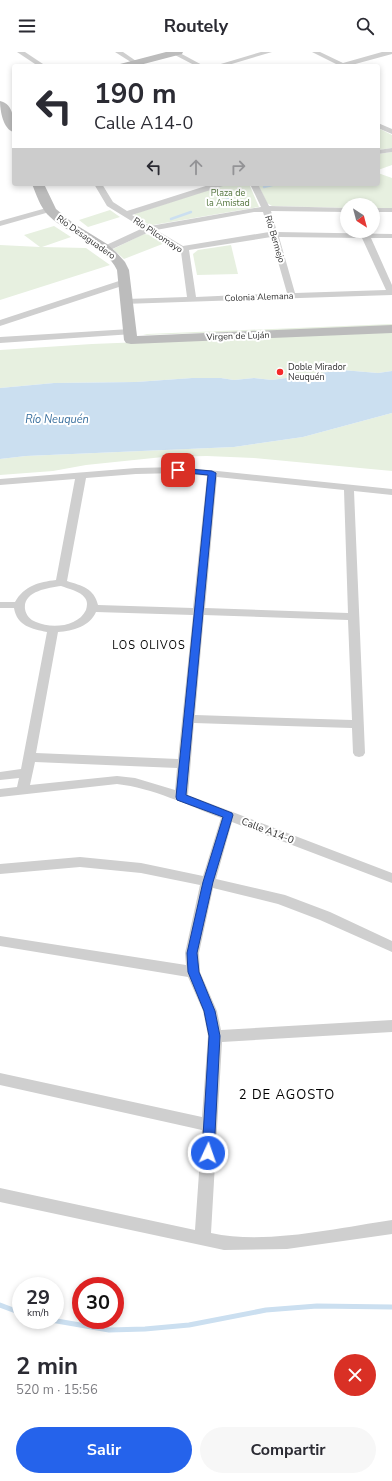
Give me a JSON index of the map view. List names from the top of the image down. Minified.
{"streets":{"street":["Río Pilcomayo","Río Desaguadero","Río Bermejo","Colonia Alemana","Virgen de Luján","Calle A14-0"]},"crossings":[["Río Pilcomayo","Colonia Alemana"],["Río Desaguadero","Colonia Alemana"],["Río Desaguadero","Virgen de Luján"],["Río Bermejo","Colonia Alemana"]],"districts":["LOS OLIVOS","2 DE AGOSTO"],"water":["Río Neuquén"],"parks":["Plaza de la Amistad"],"places":["Doble Mirador Neuquén"],"north":"bottom right","page":{"header":"Routely","turn":["190 m","Calle A14-0"],"speed":"29 km/h","limit":"30","heading":["2 min","520 m · 15:56"],"buttons":["Salir","Compartir"]}}
